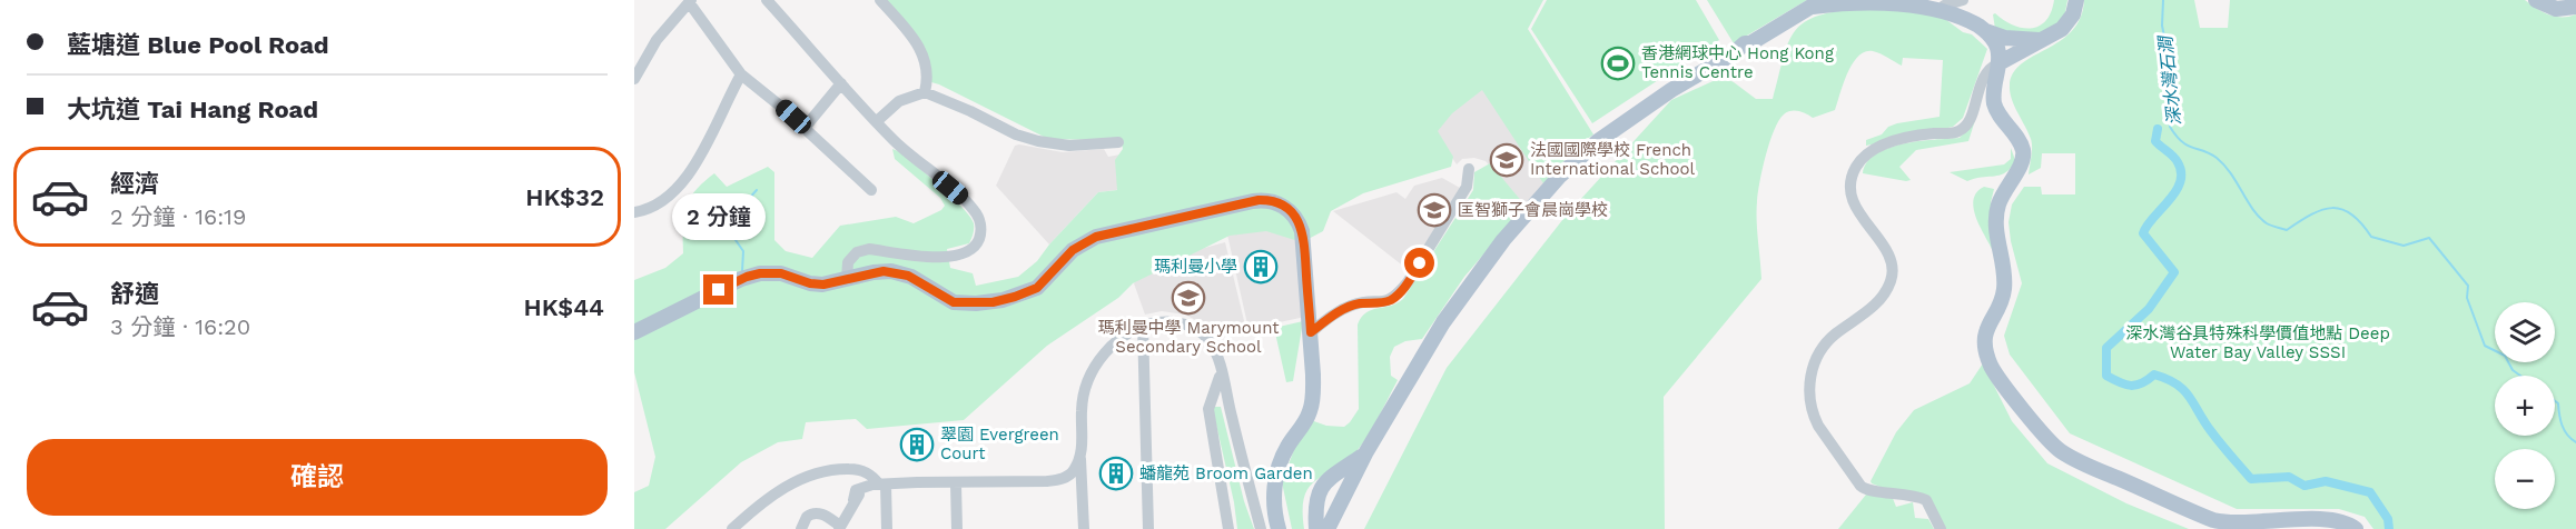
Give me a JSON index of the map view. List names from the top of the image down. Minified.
{"water":["深水灣石澗"],"parks":["深水灣谷具特殊科學價值地點 Deep Water Bay Valley SSSI"],"places":{"sports":["香港網球中心 Hong Kong Tennis Centre"],"school or university":["法國國際學校 French International School","匡智獅子會晨崗學校","瑪利曼中學 Marymount Secondary School"],"building":["瑪利曼小學","翠園 Evergreen Court","蟠龍苑 Broom Garden"]},"page":{"banner":["藍塘道 Blue Pool Road","大坑道 Tai Hang Road"],"list":[{"name":"經濟","note":"2 分鐘 · 16:19","value":"HK$32"},{"name":"舒適","note":"3 分鐘 · 16:20","value":"HK$44"}],"bubble":"2 分鐘","map_buttons":["+","−"],"buttons":"確認"}}
